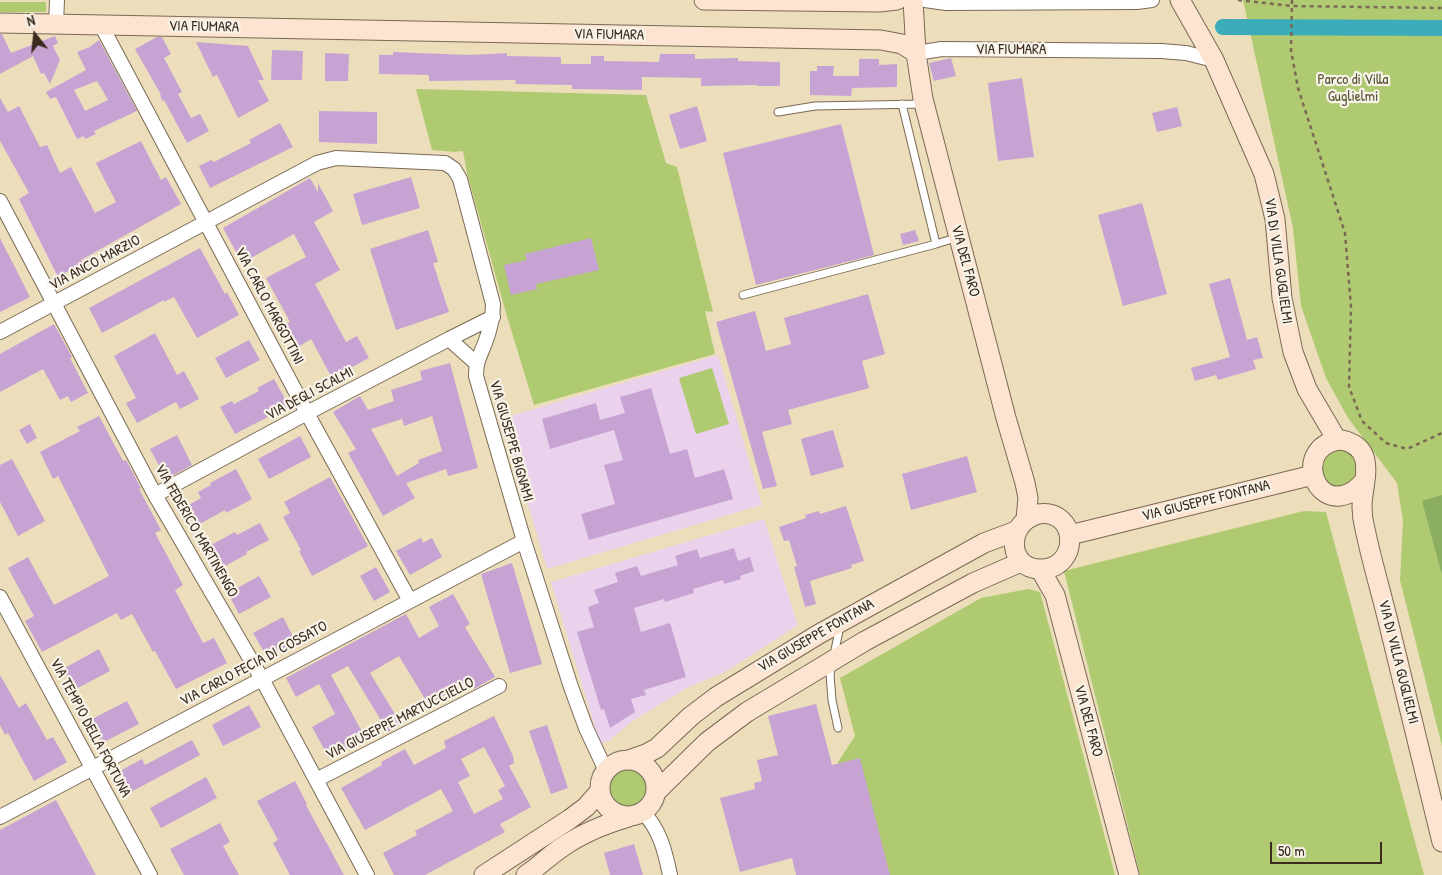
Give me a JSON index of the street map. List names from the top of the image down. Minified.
{"streets":{"street":["VIA FIUMARA","VIA DEL FARO","VIA DI VILLA GUGLIELMI","VIA ANCO MARZIO","VIA CARLO MARGOTTINI","VIA DEGLI SCALMI","VIA GIUSEPPE BIGNAMI","VIA GIUSEPPE FONTANA","VIA FEDERICO MARTINENGO","VIA CARLO FECIA DI COSSATO","VIA GIUSEPPE MARTUCCIELLO","VIA TEMPIO DELLA FORTUNA"]},"crossings":[["VIA FIUMARA","VIA DEL FARO"],["VIA FIUMARA","VIA DI VILLA GUGLIELMI"],["VIA FIUMARA","VIA CARLO MARGOTTINI"],["VIA DEL FARO","VIA GIUSEPPE FONTANA"],["VIA DI VILLA GUGLIELMI","VIA GIUSEPPE FONTANA"],["VIA ANCO MARZIO","VIA CARLO MARGOTTINI"],["VIA ANCO MARZIO","VIA GIUSEPPE BIGNAMI"],["VIA ANCO MARZIO","VIA FEDERICO MARTINENGO"],["VIA CARLO MARGOTTINI","VIA DEGLI SCALMI"],["VIA CARLO MARGOTTINI","VIA GIUSEPPE BIGNAMI"],["VIA CARLO MARGOTTINI","VIA CARLO FECIA DI COSSATO"],["VIA DEGLI SCALMI","VIA GIUSEPPE BIGNAMI"],["VIA DEGLI SCALMI","VIA FEDERICO MARTINENGO"],["VIA GIUSEPPE BIGNAMI","VIA GIUSEPPE FONTANA"],["VIA GIUSEPPE BIGNAMI","VIA CARLO FECIA DI COSSATO"],["VIA FEDERICO MARTINENGO","VIA CARLO FECIA DI COSSATO"],["VIA FEDERICO MARTINENGO","VIA GIUSEPPE MARTUCCIELLO"],["VIA CARLO FECIA DI COSSATO","VIA TEMPIO DELLA FORTUNA"]],"parks":["Parco di Villa Guglielmi"],"scale_bar":"50 m","north":"top"}
